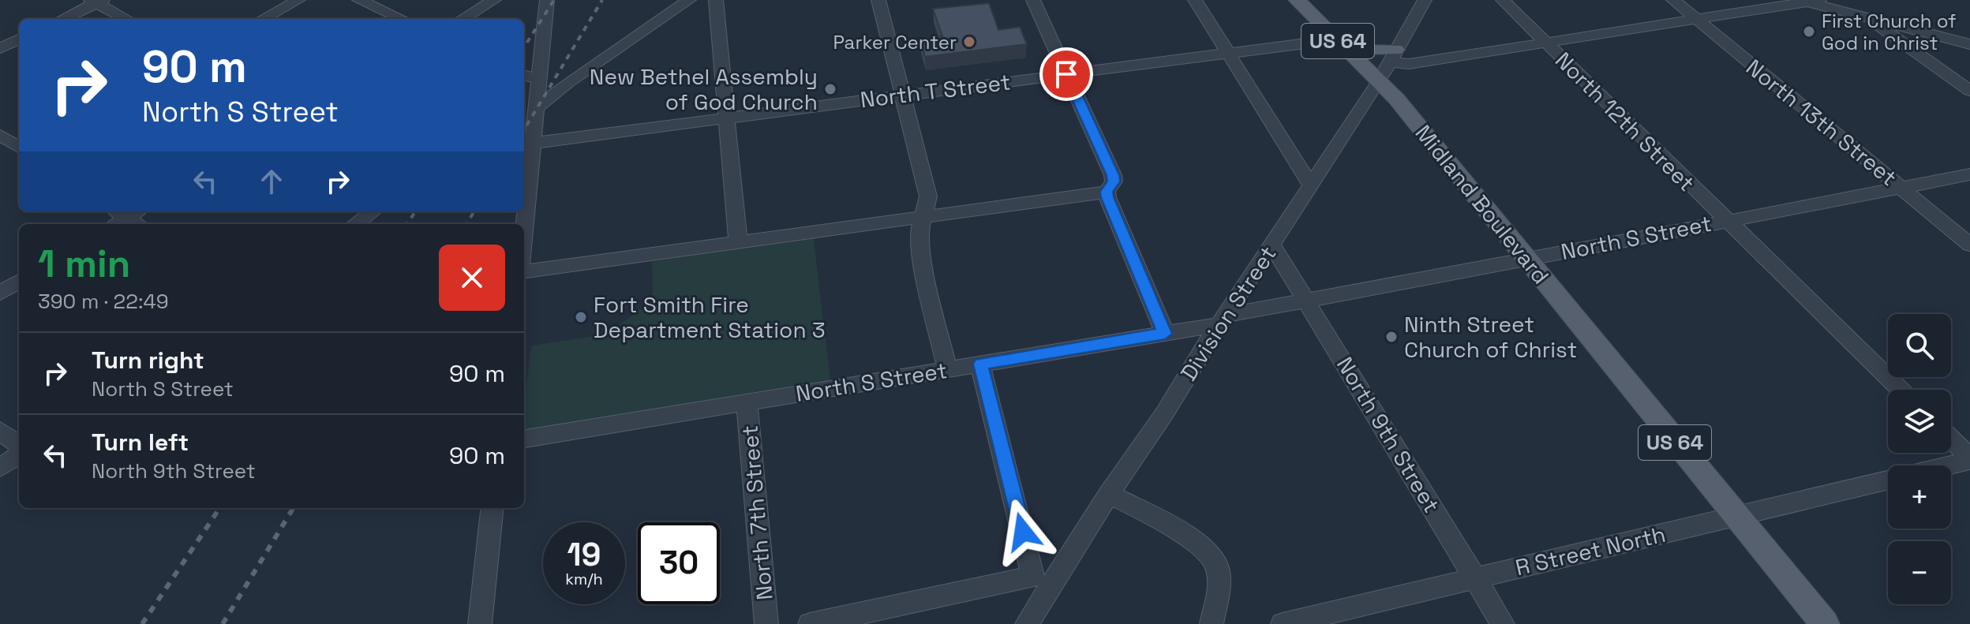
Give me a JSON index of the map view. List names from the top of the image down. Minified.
{"streets":{"main road":["US 64","Midland Boulevard"],"street":["North T Street","North 12th Street","North 13th Street","North S Street","Division Street","North 9th Street","North 7th Street","R Street North"]},"crossings":[["North T Street","Midland Boulevard"],["North 12th Street","North S Street"],["North 13th Street","North S Street"],["Midland Boulevard","North S Street"],["Midland Boulevard","Division Street"],["Midland Boulevard","R Street North"],["North S Street","Division Street"],["North S Street","North 9th Street"],["North S Street","North 7th Street"],["Division Street","North 9th Street"],["North 9th Street","R Street North"]],"places":["First Church of God in Christ","Parker Center","New Bethel Assembly of God Church","Fort Smith Fire Department Station 3","Ninth Street Church of Christ"],"page":{"turn":["90 m","North S Street"],"heading":["1 min","390 m · 22:49"],"map_buttons":["+","−"],"list":[{"name":"Turn right","note":"North S Street","value":"90 m"},{"name":"Turn left","note":"North 9th Street","value":"90 m"}],"speed":"19 km/h","limit":"30"}}
